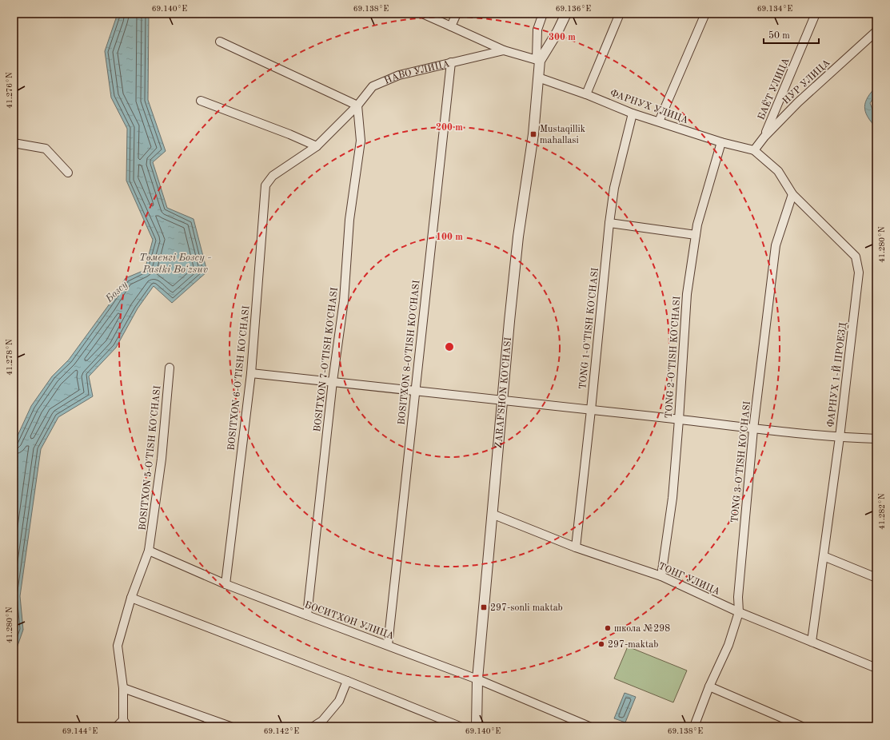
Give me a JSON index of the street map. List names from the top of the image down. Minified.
{"streets":{"street":["НАВО УЛИЦА","НУР УЛИЦА","БАЁТ УЛИЦА","ФАРНУХ УЛИЦА","TONG 1-O'TISH KO'CHASI","BOSITXON 8-O'TISH KO'CHASI","TONG 2-O'TISH KO'CHASI","BOSITXON 7-O'TISH KO'CHASI","ФАРНУХ 1-Й ПРОЕЗД","BOSITXON 6-O'TISH KO'CHASI","ZARAFSHON KO'CHASI","BOSITXON 5-O'TISH KO'CHASI","TONG 3-O'TISH KO'CHASI","ТОНГ УЛИЦА","БОСИТХОН УЛИЦА"]},"crossings":[["НАВО УЛИЦА","BOSITXON 8-O'TISH KO'CHASI"],["НАВО УЛИЦА","BOSITXON 7-O'TISH KO'CHASI"],["НАВО УЛИЦА","BOSITXON 6-O'TISH KO'CHASI"],["НАВО УЛИЦА","ZARAFSHON KO'CHASI"],["НУР УЛИЦА","БАЁТ УЛИЦА"],["НУР УЛИЦА","ФАРНУХ УЛИЦА"],["НУР УЛИЦА","ФАРНУХ 1-Й ПРОЕЗД"],["ФАРНУХ УЛИЦА","TONG 1-O'TISH KO'CHASI"],["ФАРНУХ УЛИЦА","TONG 2-O'TISH KO'CHASI"],["ФАРНУХ УЛИЦА","ФАРНУХ 1-Й ПРОЕЗД"],["ФАРНУХ УЛИЦА","ZARAFSHON KO'CHASI"],["TONG 1-O'TISH KO'CHASI","ТОНГ УЛИЦА"],["BOSITXON 8-O'TISH KO'CHASI","БОСИТХОН УЛИЦА"],["TONG 2-O'TISH KO'CHASI","ТОНГ УЛИЦА"],["BOSITXON 7-O'TISH KO'CHASI","БОСИТХОН УЛИЦА"],["ФАРНУХ 1-Й ПРОЕЗД","TONG 3-O'TISH KO'CHASI"],["ФАРНУХ 1-Й ПРОЕЗД","ТОНГ УЛИЦА"],["BOSITXON 6-O'TISH KO'CHASI","БОСИТХОН УЛИЦА"],["ZARAFSHON KO'CHASI","ТОНГ УЛИЦА"],["ZARAFSHON KO'CHASI","БОСИТХОН УЛИЦА"],["BOSITXON 5-O'TISH KO'CHASI","БОСИТХОН УЛИЦА"],["TONG 3-O'TISH KO'CHASI","ТОНГ УЛИЦА"]],"water":["Төменгі Бозсу - Pastki Boʻzsuv","Бозсу"],"places":{"transit":["Mustaqillik mahallasi","297-sonli maktab"],"other":["школа №298","297-maktab"]},"scale_bar":"50 m","coordinates":["69.140°E","69.138°E","69.136°E","69.134°E","41.276°N","41.280°N","41.278°N","41.282°N","69.144°E","69.142°E"],"rings":["300 m","200 m","100 m"]}
